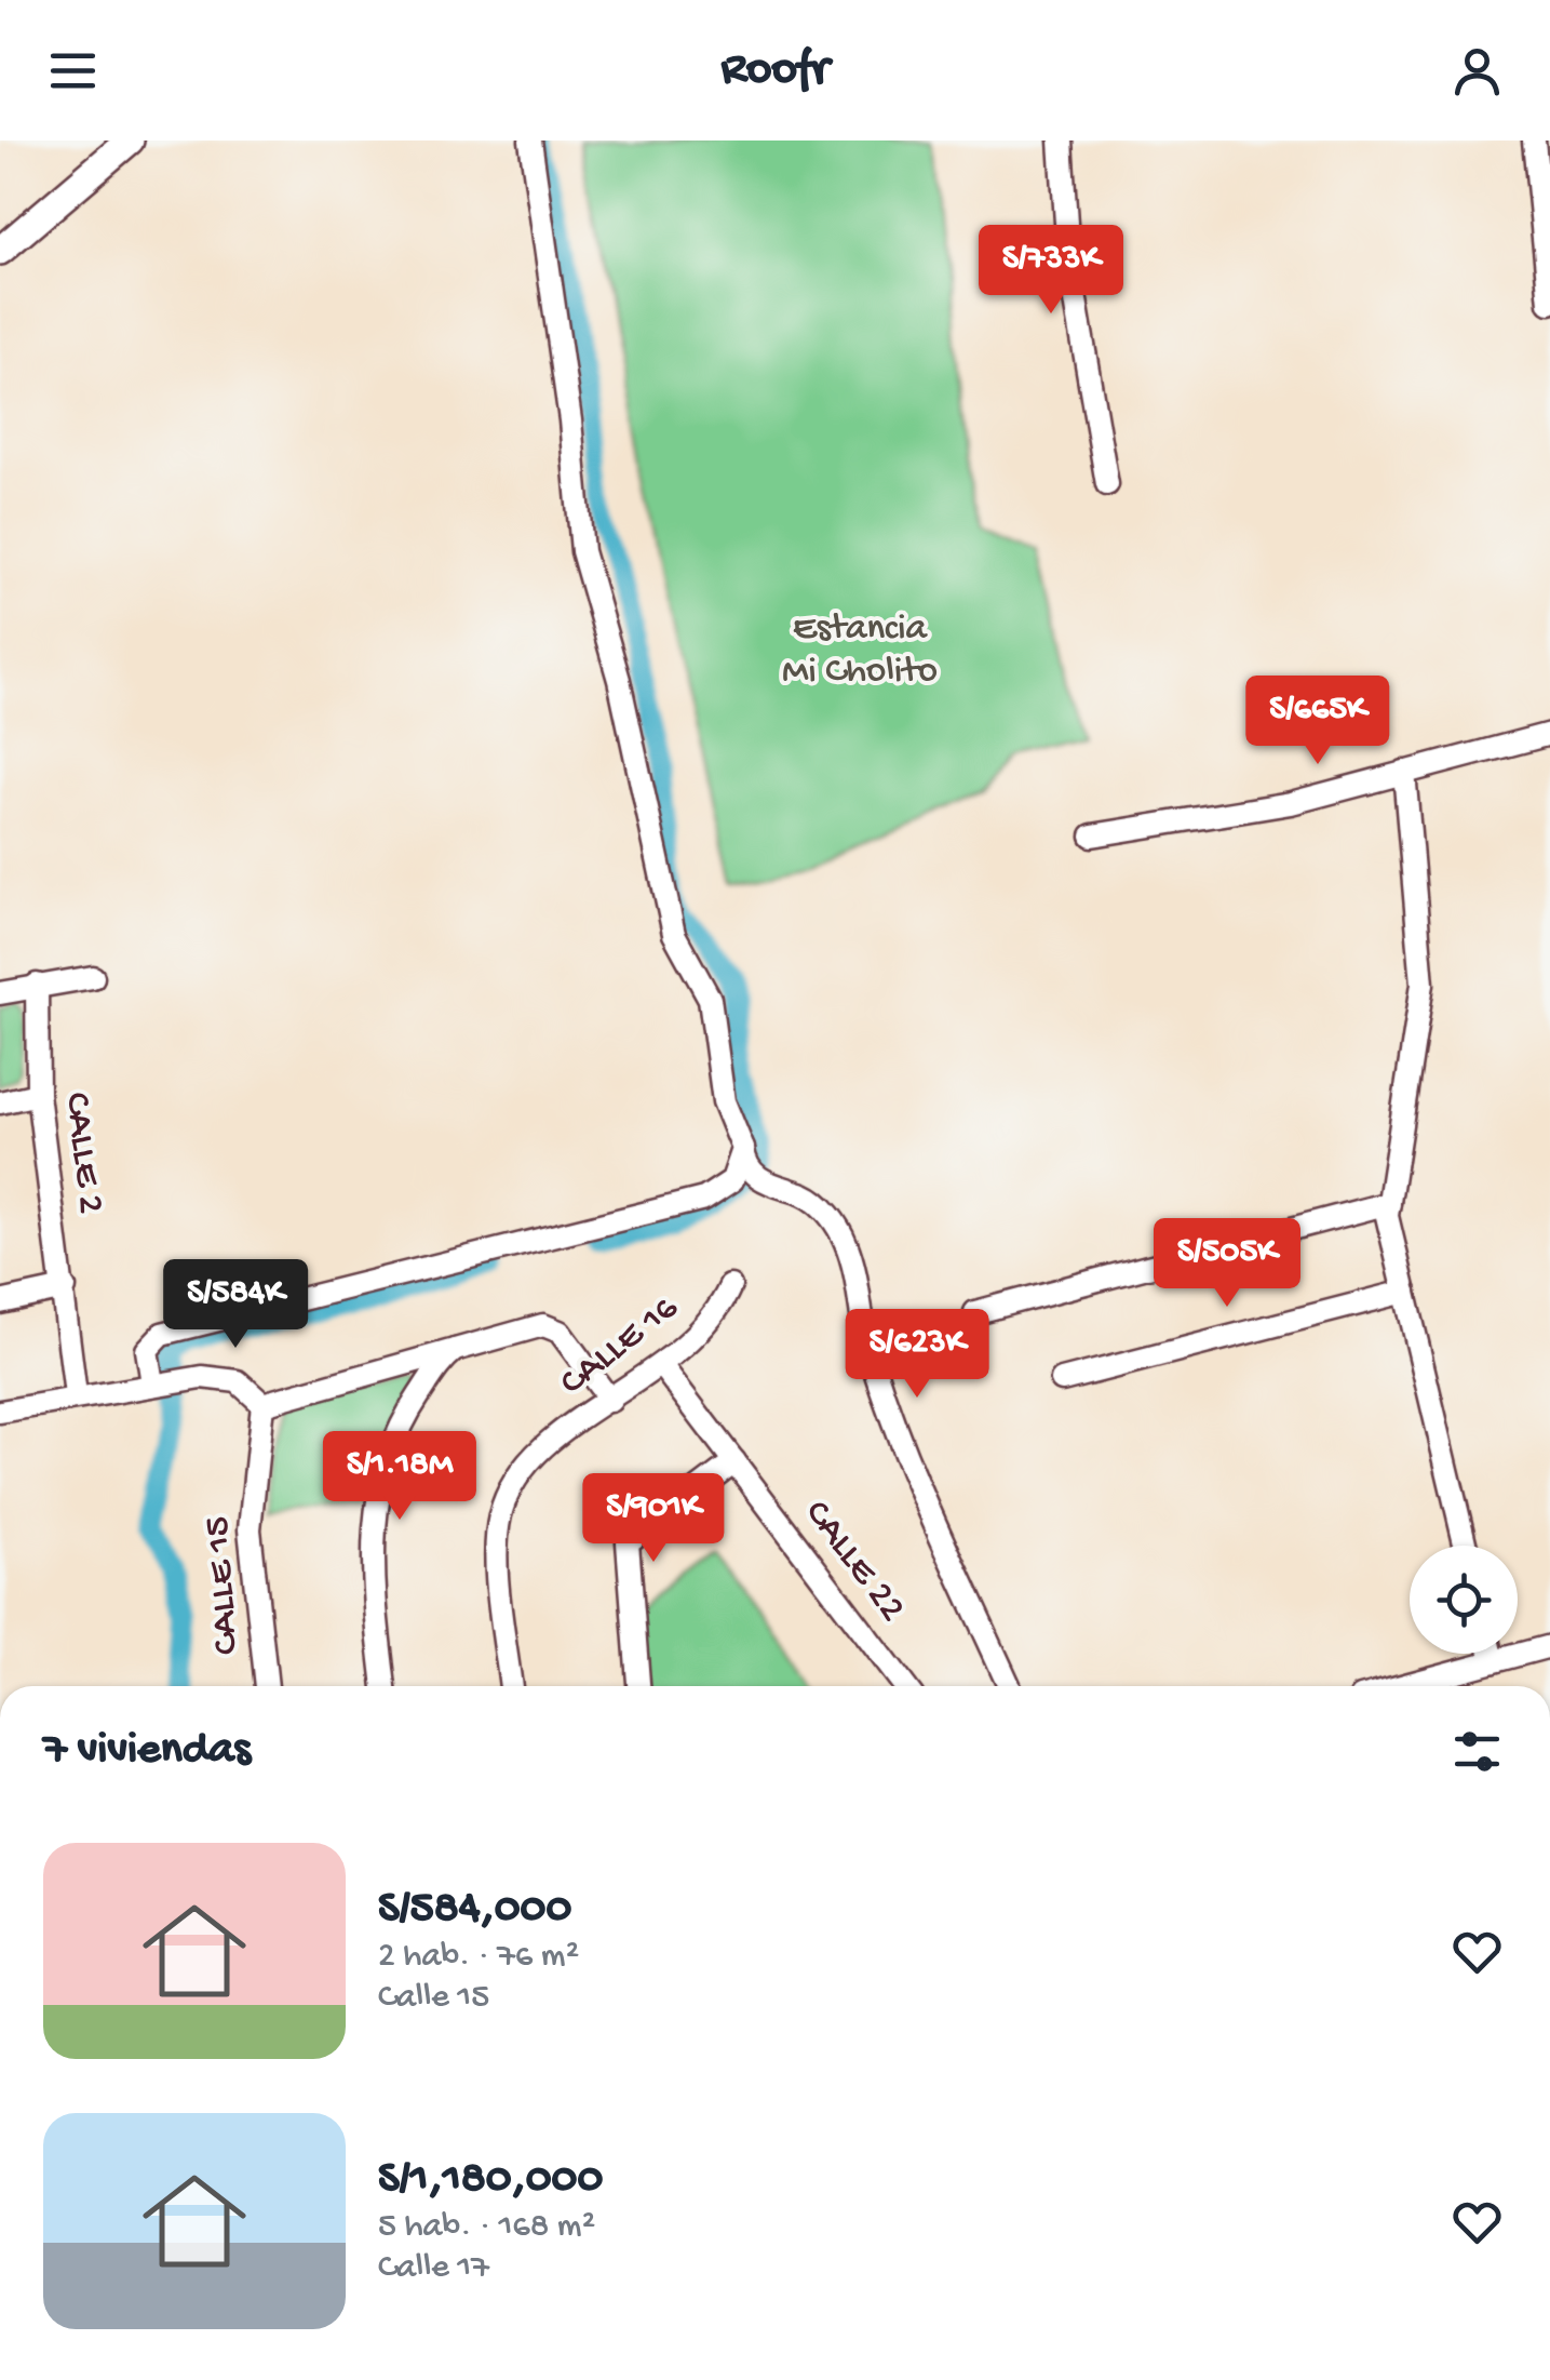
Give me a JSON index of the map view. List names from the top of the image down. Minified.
{"streets":{"street":["CALLE 2","CALLE 16","CALLE 22","CALLE 15"]},"crossings":[["CALLE 16","CALLE 22"]],"parks":["Estancia Mi Cholito"],"page":{"header":"Roofr","price":["S/733K","S/665K","S/505K","S/584K","S/623K","S/1.18M","S/901K"],"heading":"7 viviendas","list":[{"name":"S/584,000","note":"2 hab. · 76 m² · Calle 15"},{"name":"S/1,180,000","note":"5 hab. · 168 m² · Calle 17"}]}}
